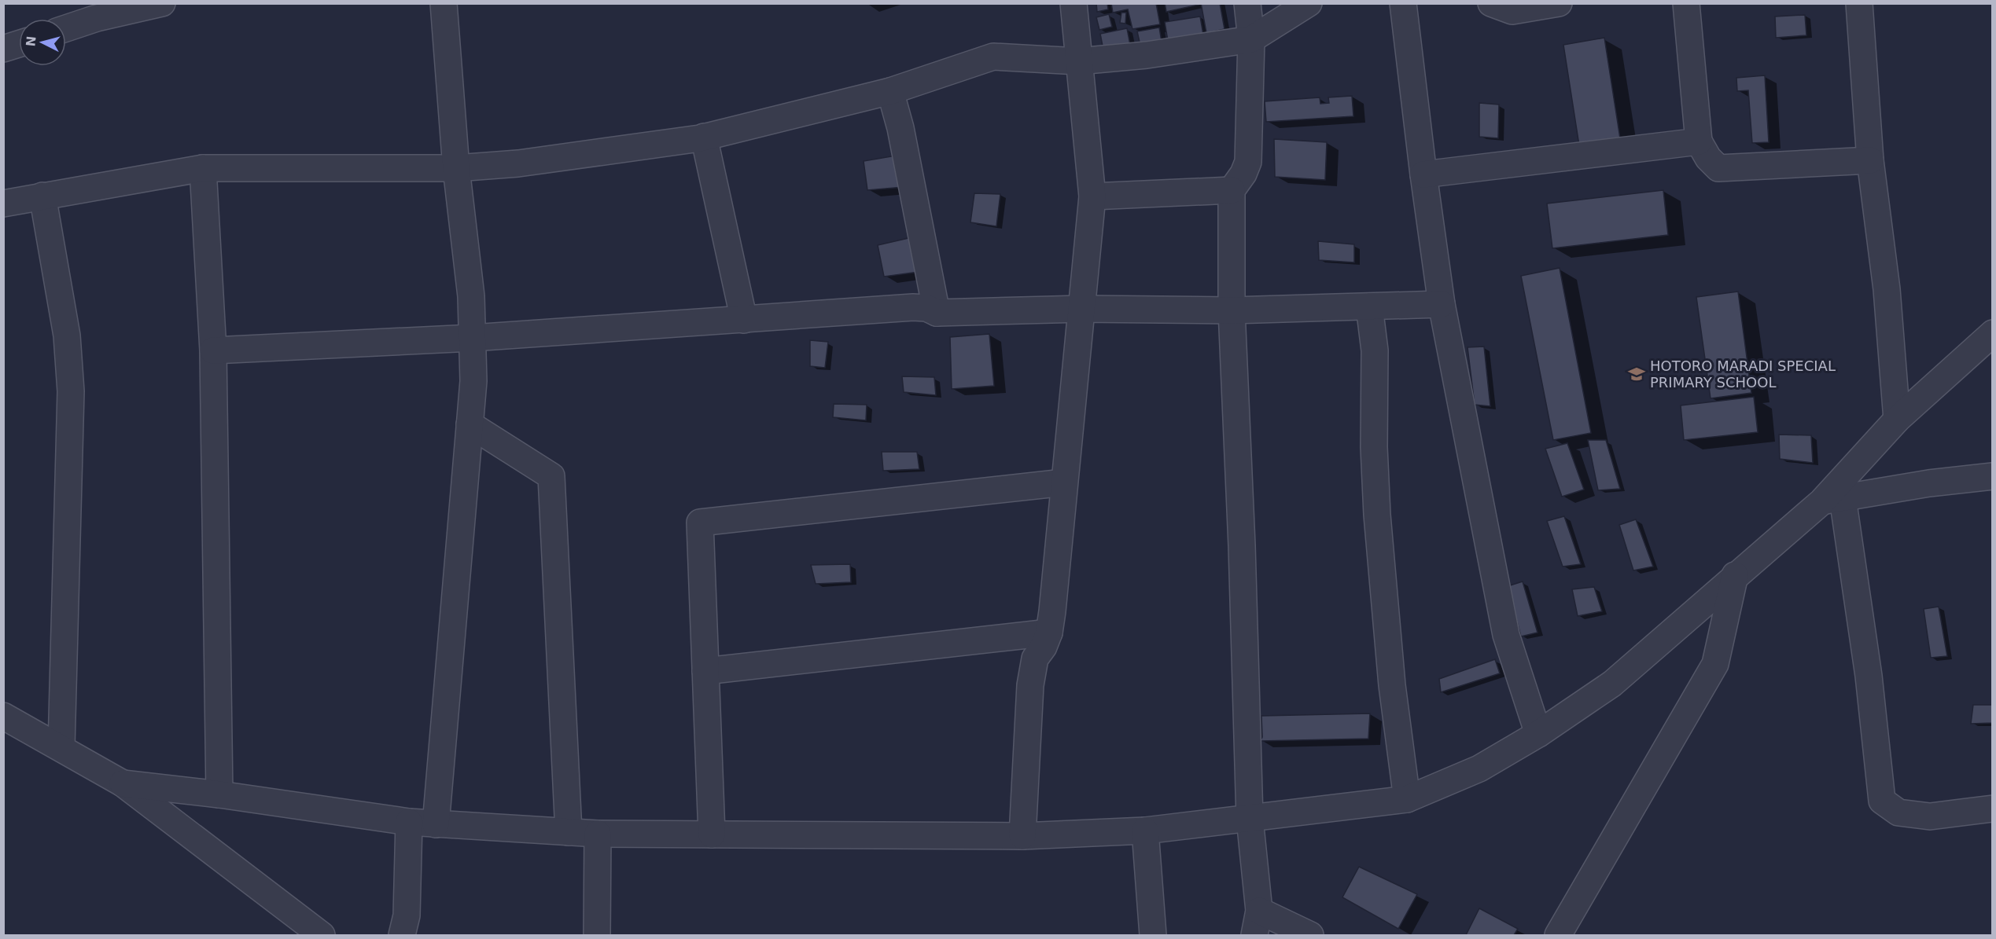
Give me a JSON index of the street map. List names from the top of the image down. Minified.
{"places":{"school or university":["HOTORO MARADI SPECIAL PRIMARY SCHOOL"]},"north":"left"}
